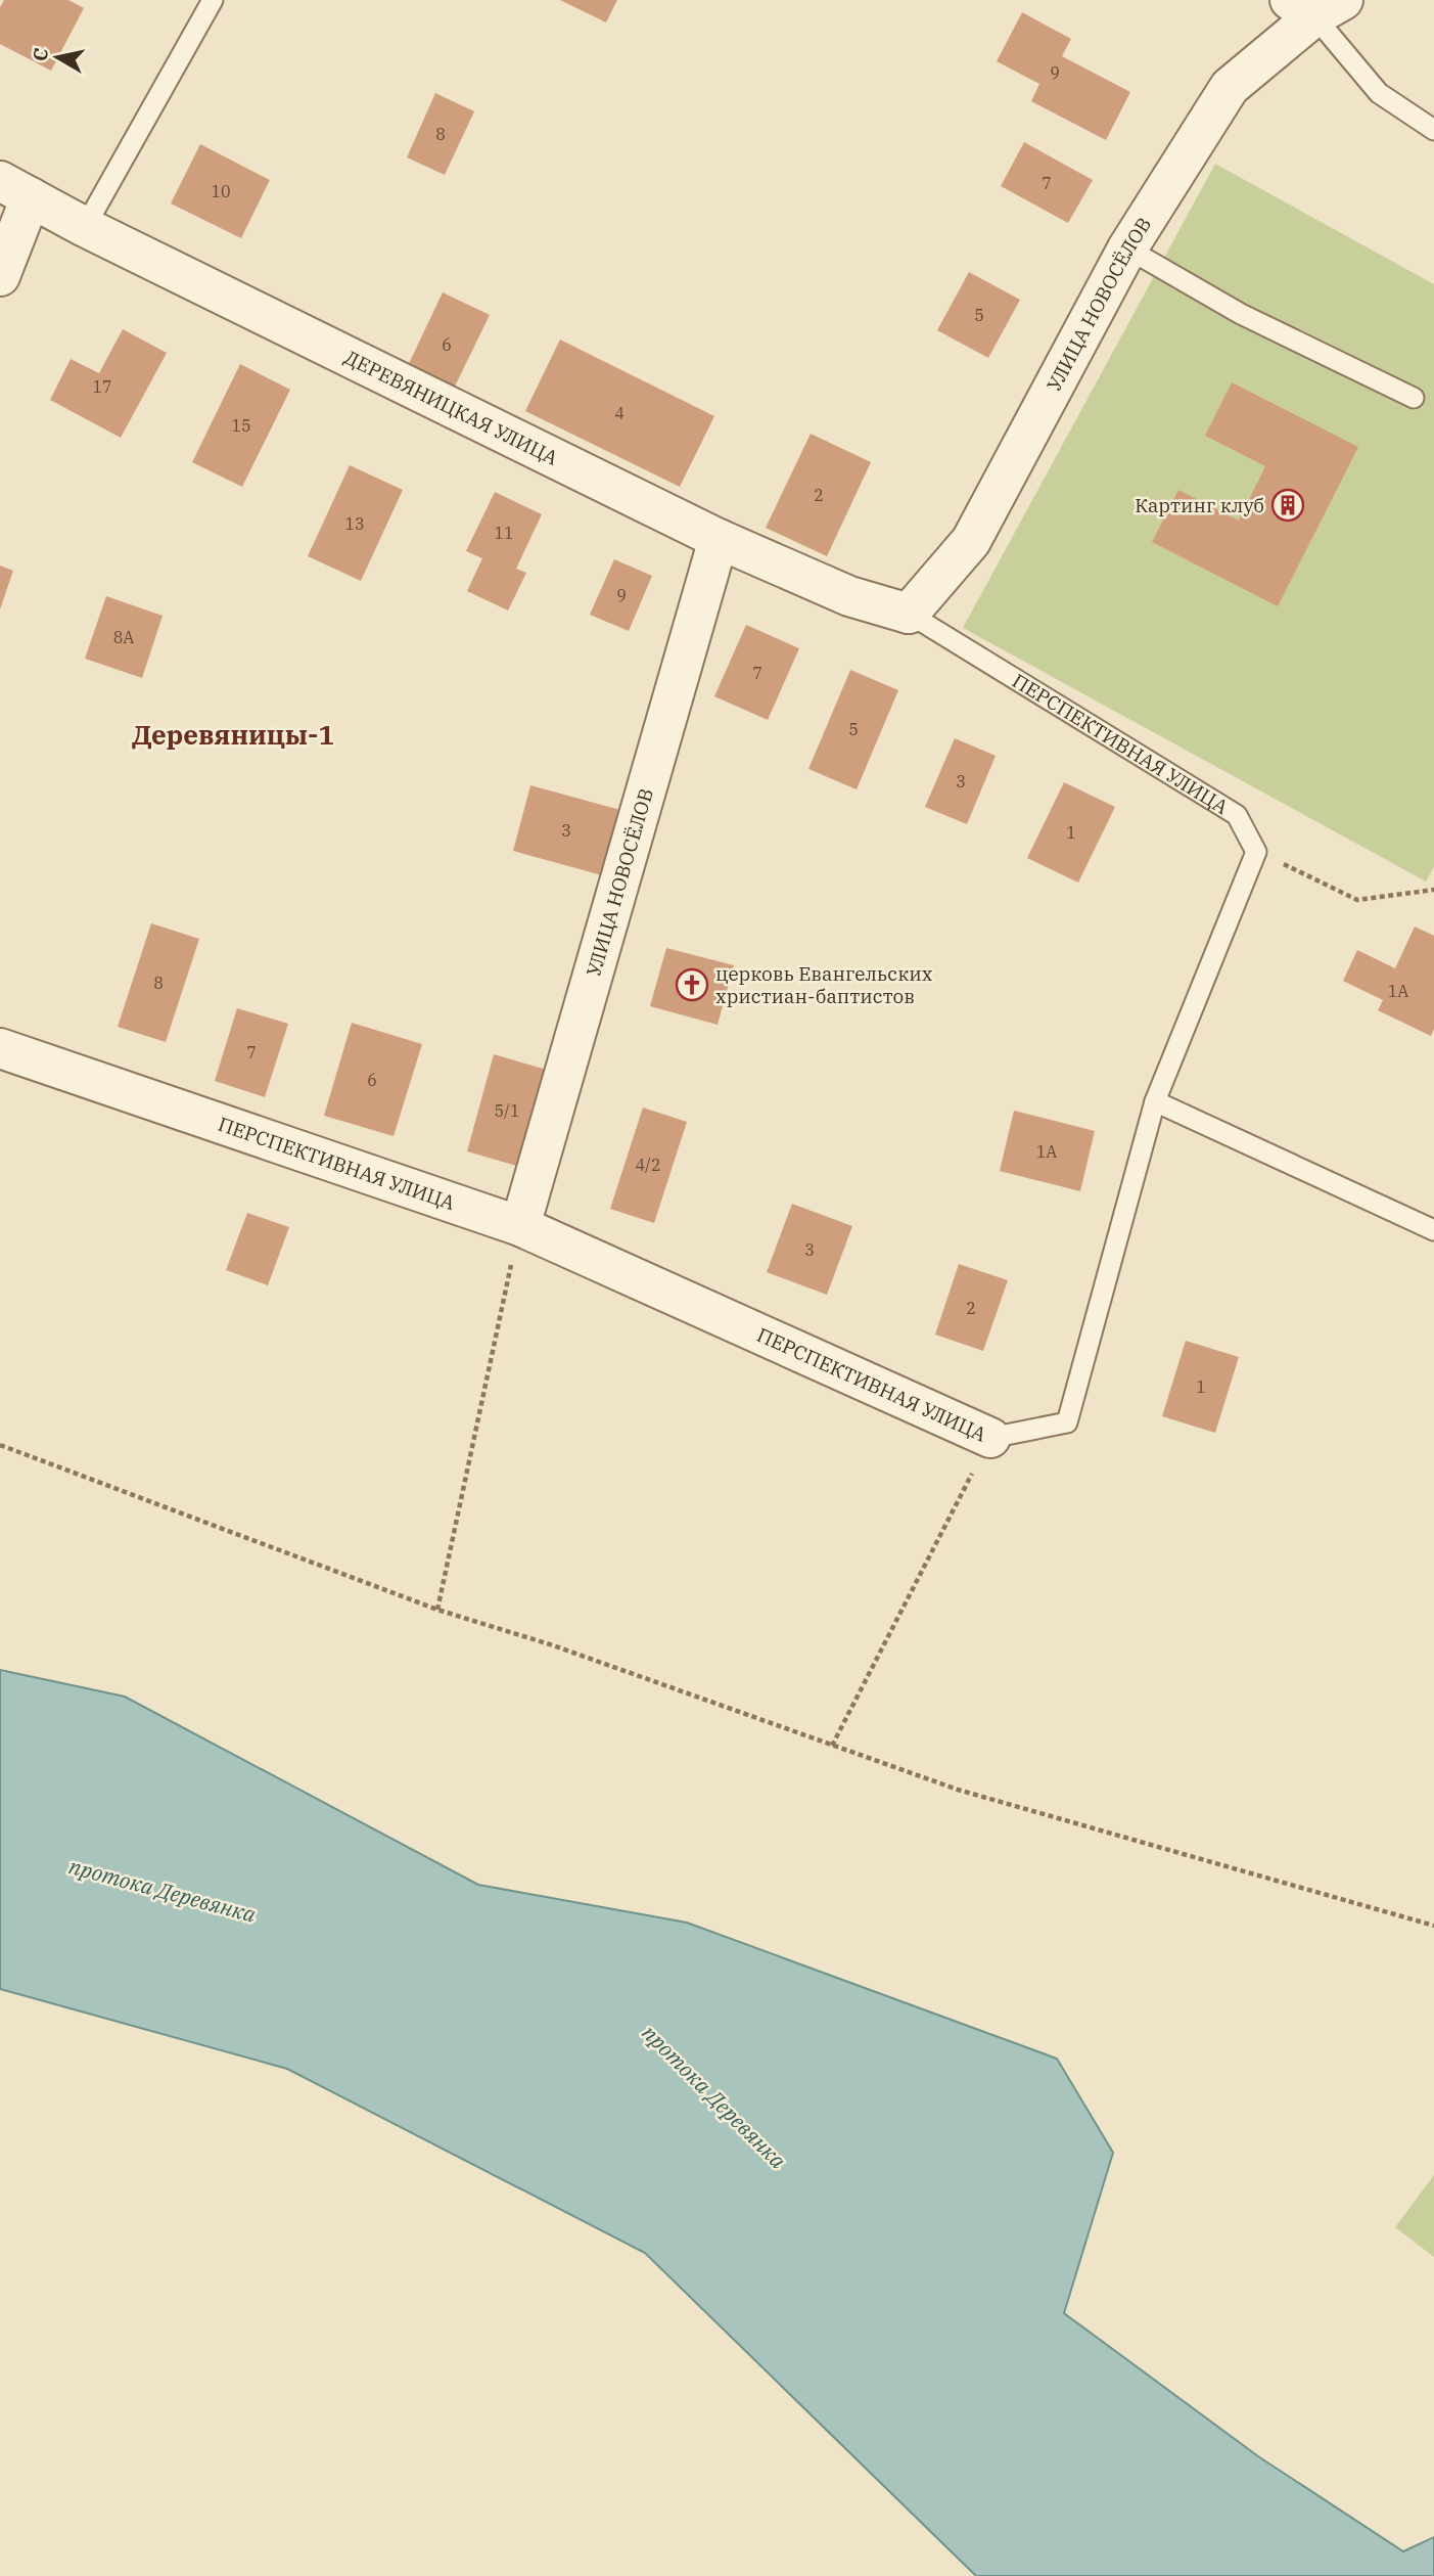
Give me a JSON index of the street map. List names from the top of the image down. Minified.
{"streets":{"street":["УЛИЦА НОВОСЁЛОВ","ДЕРЕВЯНИЦКАЯ УЛИЦА","ПЕРСПЕКТИВНАЯ УЛИЦА"]},"crossings":[["УЛИЦА НОВОСЁЛОВ","ДЕРЕВЯНИЦКАЯ УЛИЦА"],["УЛИЦА НОВОСЁЛОВ","ПЕРСПЕКТИВНАЯ УЛИЦА"],["ДЕРЕВЯНИЦКАЯ УЛИЦА","ПЕРСПЕКТИВНАЯ УЛИЦА"]],"districts":["Деревяницы-1"],"water":["протока Деревянка"],"places":{"building":["Картинг клуб"],"church":["церковь Евангельских христиан-баптистов"]},"house_numbers":["9","8","7","10","5","6","17","4","15","2","13","11","9","8А","7","5","3","3","1","8","1А","7","6","5/1","1А","4/2","3","2","1"],"north":"left"}
